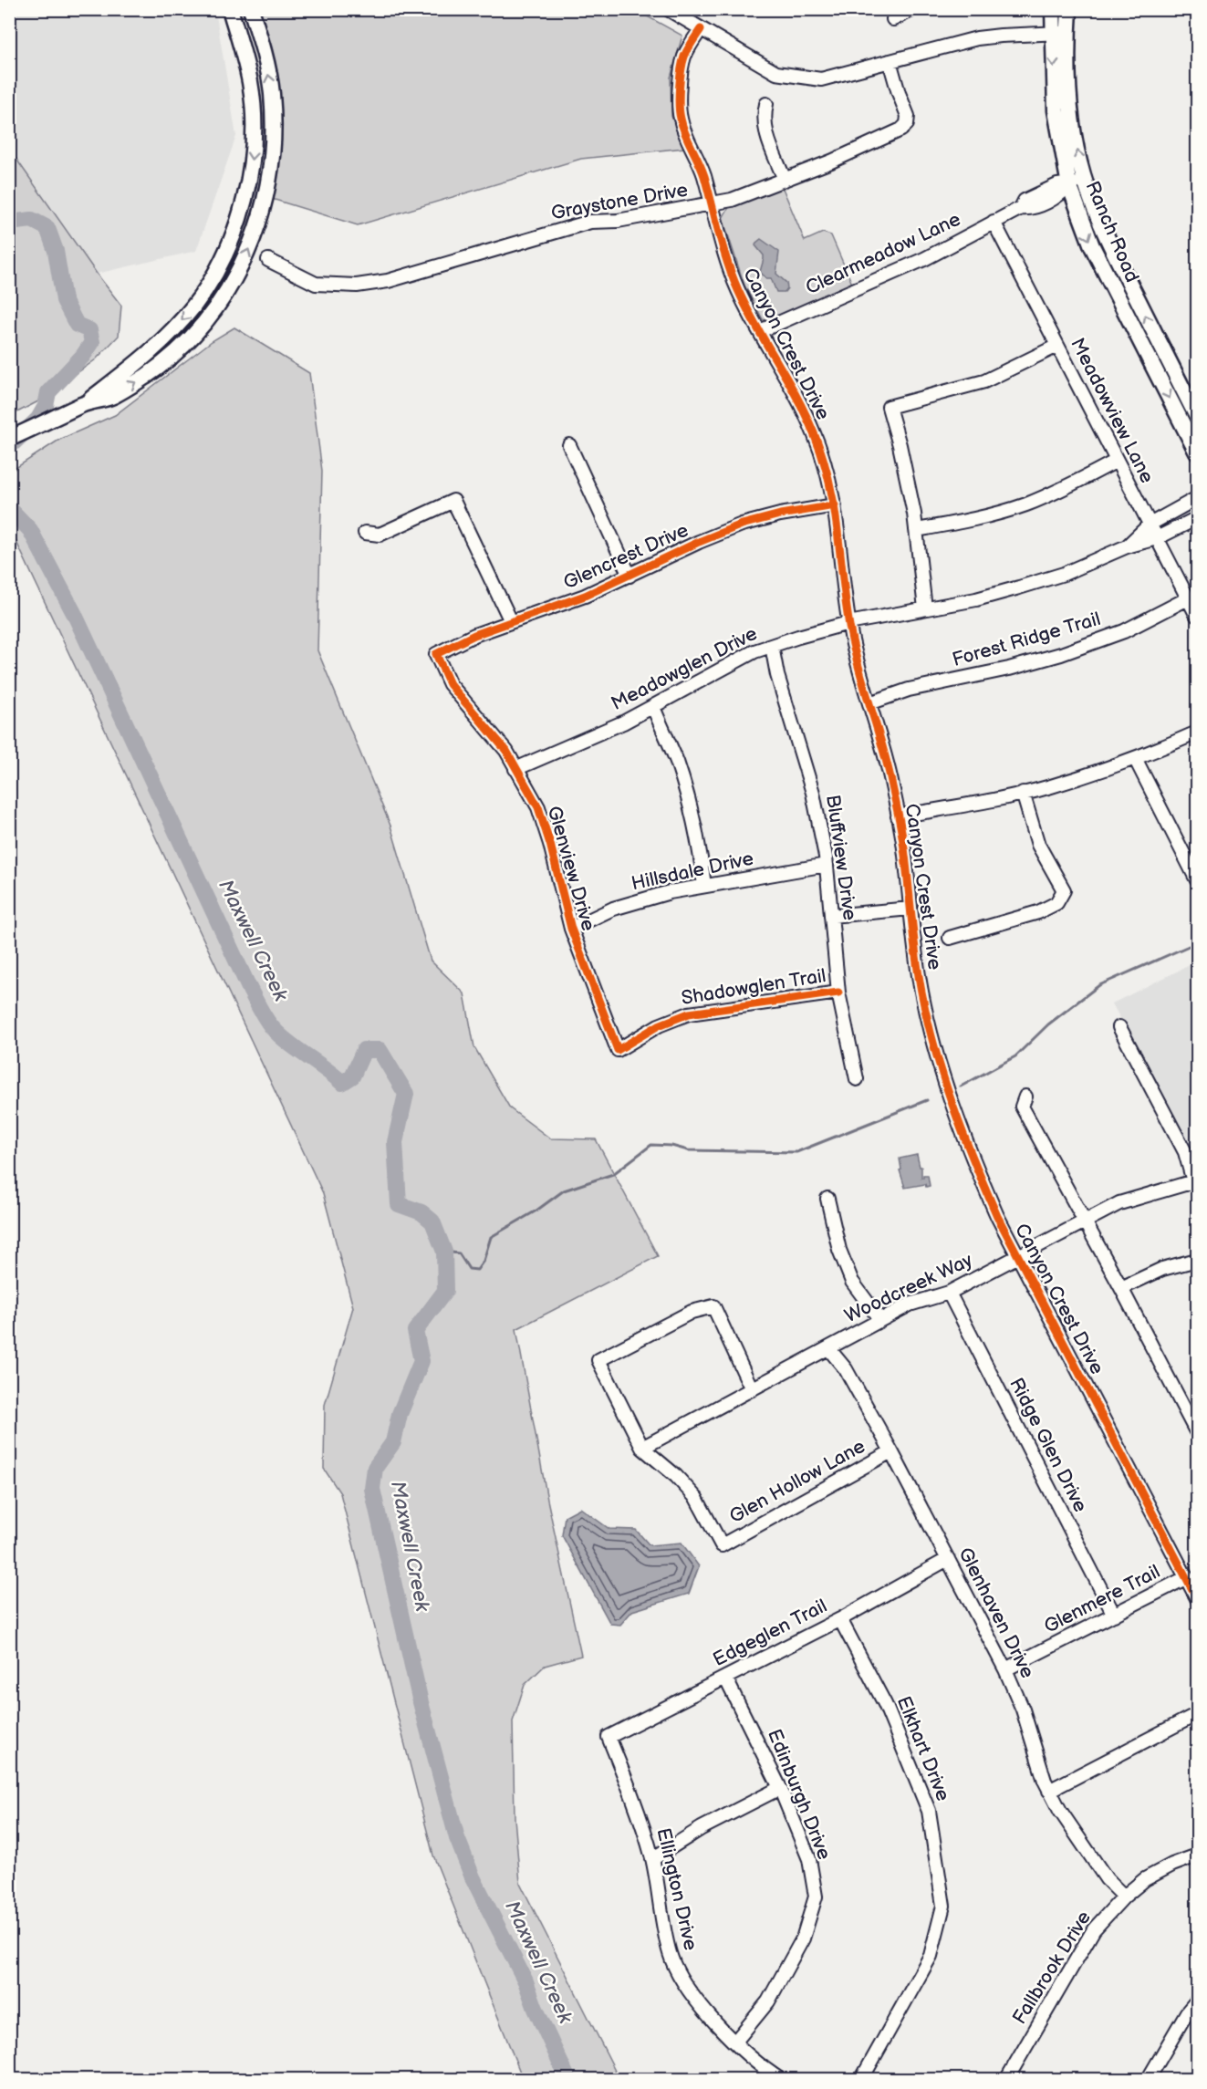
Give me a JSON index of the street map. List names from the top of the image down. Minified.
{"streets":{"main road":["Ranch Road"],"street":["Graystone Drive","Clearmeadow Lane","Canyon Crest Drive","Meadowview Lane","Glencrest Drive","Forest Ridge Trail","Meadowglen Drive","Bluffview Drive","Glenview Drive","Hillsdale Drive","Shadowglen Trail","Woodcreek Way","Ridge Glen Drive","Glen Hollow Lane","Glenmere Trail","Glenhaven Drive","Edgeglen Trail","Elkhart Drive","Edinburgh Drive","Ellington Drive","Fallbrook Drive"]},"crossings":[["Graystone Drive","Canyon Crest Drive"],["Ranch Road","Clearmeadow Lane"],["Clearmeadow Lane","Canyon Crest Drive"],["Clearmeadow Lane","Meadowview Lane"],["Canyon Crest Drive","Glencrest Drive"],["Canyon Crest Drive","Forest Ridge Trail"],["Canyon Crest Drive","Meadowglen Drive"],["Canyon Crest Drive","Woodcreek Way"],["Canyon Crest Drive","Glenmere Trail"],["Meadowview Lane","Forest Ridge Trail"],["Meadowview Lane","Meadowglen Drive"],["Glencrest Drive","Glenview Drive"],["Meadowglen Drive","Bluffview Drive"],["Meadowglen Drive","Glenview Drive"],["Bluffview Drive","Hillsdale Drive"],["Bluffview Drive","Shadowglen Trail"],["Glenview Drive","Hillsdale Drive"],["Glenview Drive","Shadowglen Trail"],["Woodcreek Way","Ridge Glen Drive"],["Woodcreek Way","Glen Hollow Lane"],["Woodcreek Way","Glenhaven Drive"],["Ridge Glen Drive","Glenmere Trail"],["Glen Hollow Lane","Glenhaven Drive"],["Glenmere Trail","Glenhaven Drive"],["Glenhaven Drive","Edgeglen Trail"],["Glenhaven Drive","Fallbrook Drive"],["Edgeglen Trail","Elkhart Drive"],["Edgeglen Trail","Edinburgh Drive"],["Edgeglen Trail","Ellington Drive"],["Edinburgh Drive","Ellington Drive"]],"water":["Maxwell Creek"]}
